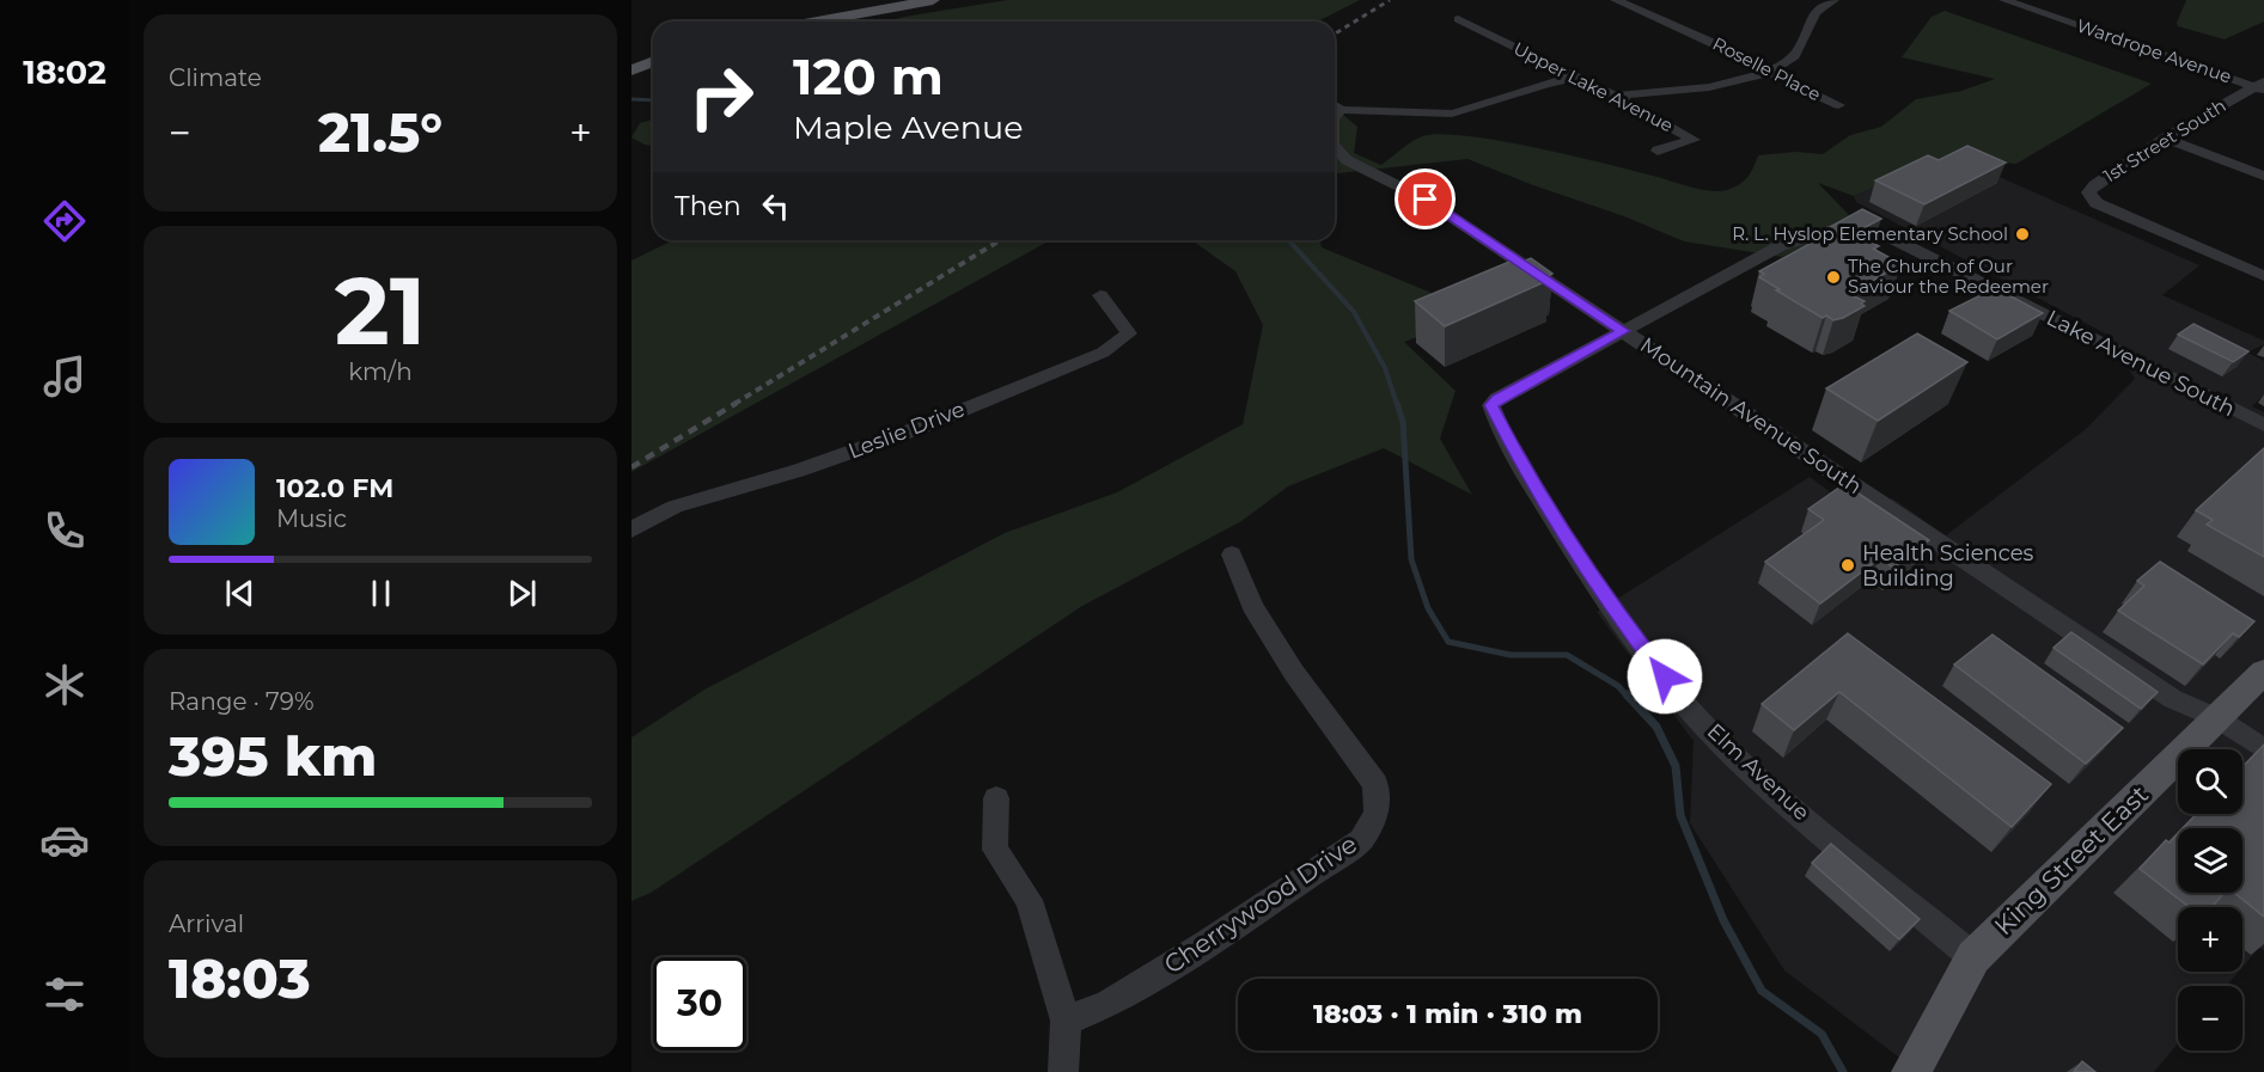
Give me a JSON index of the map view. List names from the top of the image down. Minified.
{"streets":{"main road":["King Street East"],"street":["Wardrope Avenue","Roselle Place","Upper Lake Avenue","1st Street South","Lake Avenue South","Mountain Avenue South","Leslie Drive","Elm Avenue","Cherrywood Drive"]},"crossings":[["Wardrope Avenue","1st Street South"],["Lake Avenue South","Mountain Avenue South"],["Lake Avenue South","Elm Avenue"],["Mountain Avenue South","Elm Avenue"],["Mountain Avenue South","King Street East"],["Elm Avenue","King Street East"]],"places":["R. L. Hyslop Elementary School","The Church of Our Saviour the Redeemer","Health Sciences Building"],"page":{"tabs":"18:02","tile":["Climate",["21","km/h"],["Range · 79%","395 km"],["Arrival","18:03"]],"turn":["120 m","Maple Avenue"],"heat":["−","21.5°","+"],"then":"Then","song":["102.0 FM","Music"],"map_buttons":["+","−"],"limit":"30","trip":"18:03 · 1 min · 310 m"}}
